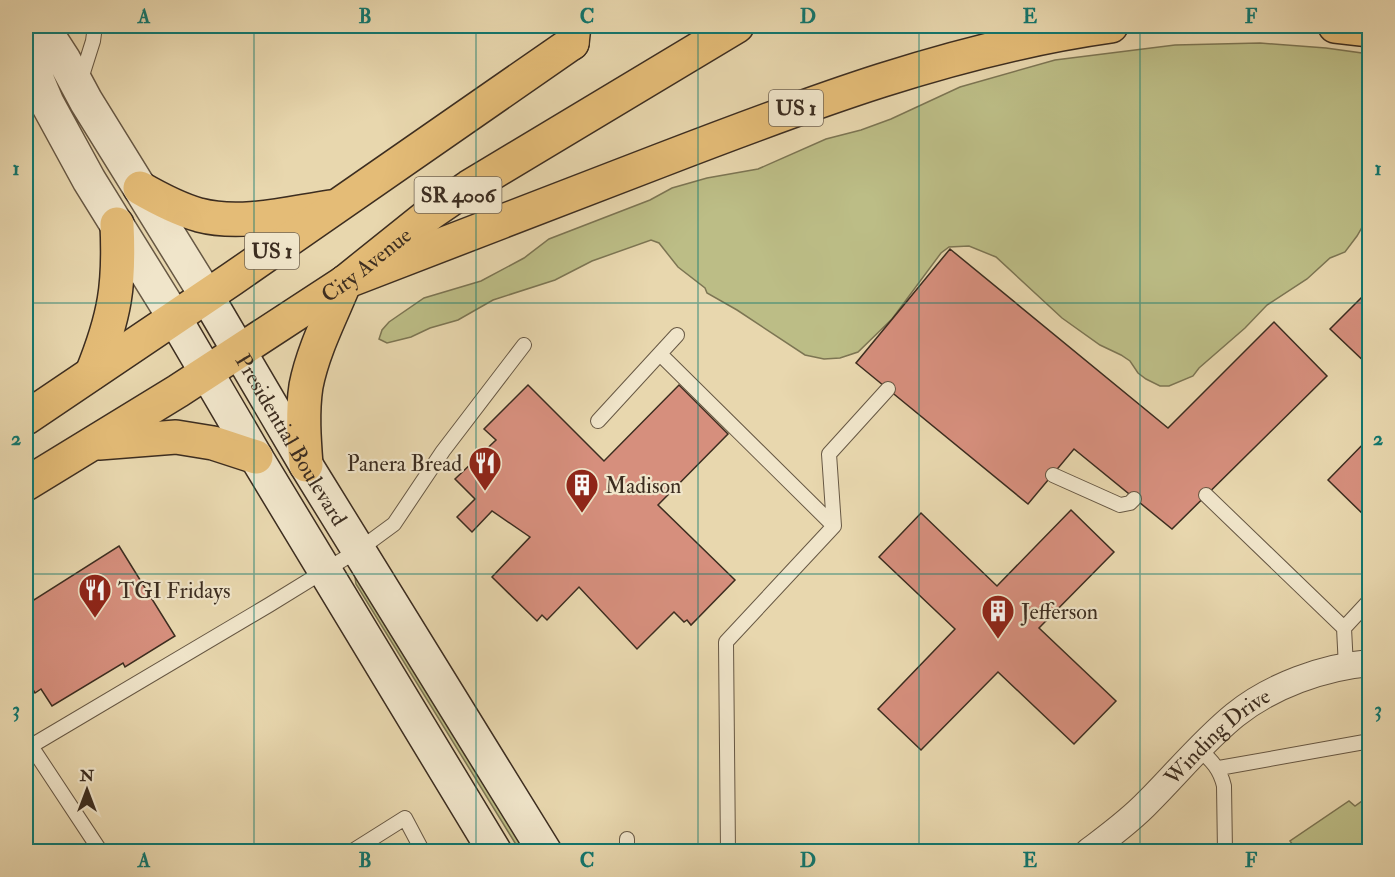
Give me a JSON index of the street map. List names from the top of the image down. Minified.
{"streets":{"highway":["US 1","SR 4006","City Avenue"],"main road":["Presidential Boulevard"],"street":["Winding Drive"]},"crossings":[["US 1","City Avenue"],["US 1","Presidential Boulevard"],["City Avenue","Presidential Boulevard"]],"places":{"restaurant":["Panera Bread","TGI Fridays"],"building":["Madison","Jefferson"]},"north":"top","grid":{"columns":["A","B","C","D","E","F"],"rows":["1","2","3"]}}
